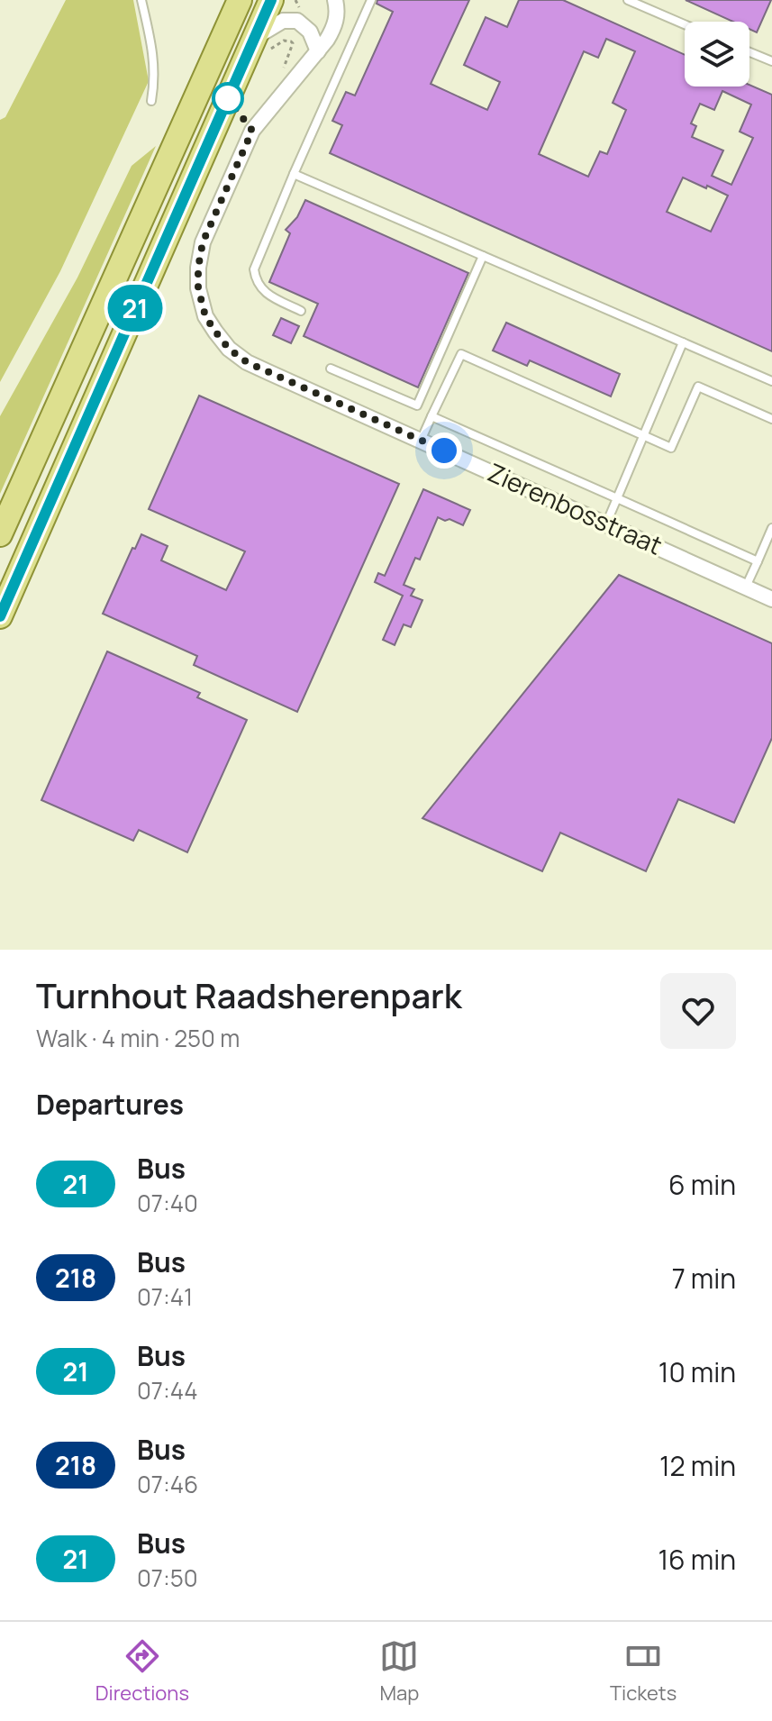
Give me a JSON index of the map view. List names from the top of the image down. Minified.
{"streets":{"street":["Zierenbosstraat"]},"lines":["bus line 21"],"page":{"on_map":"21","heading":[["Turnhout Raadsherenpark","Walk · 4 min · 250 m"],"Departures"],"list":[{"mark":"21","name":"Bus","note":"07:40","value":"6 min"},{"mark":"218","name":"Bus","note":"07:41","value":"7 min"},{"mark":"21","name":"Bus","note":"07:44","value":"10 min"},{"mark":"218","name":"Bus","note":"07:46","value":"12 min"},{"mark":"21","name":"Bus","note":"07:50","value":"16 min"}],"tabs":["Directions","Map","Tickets"]}}
